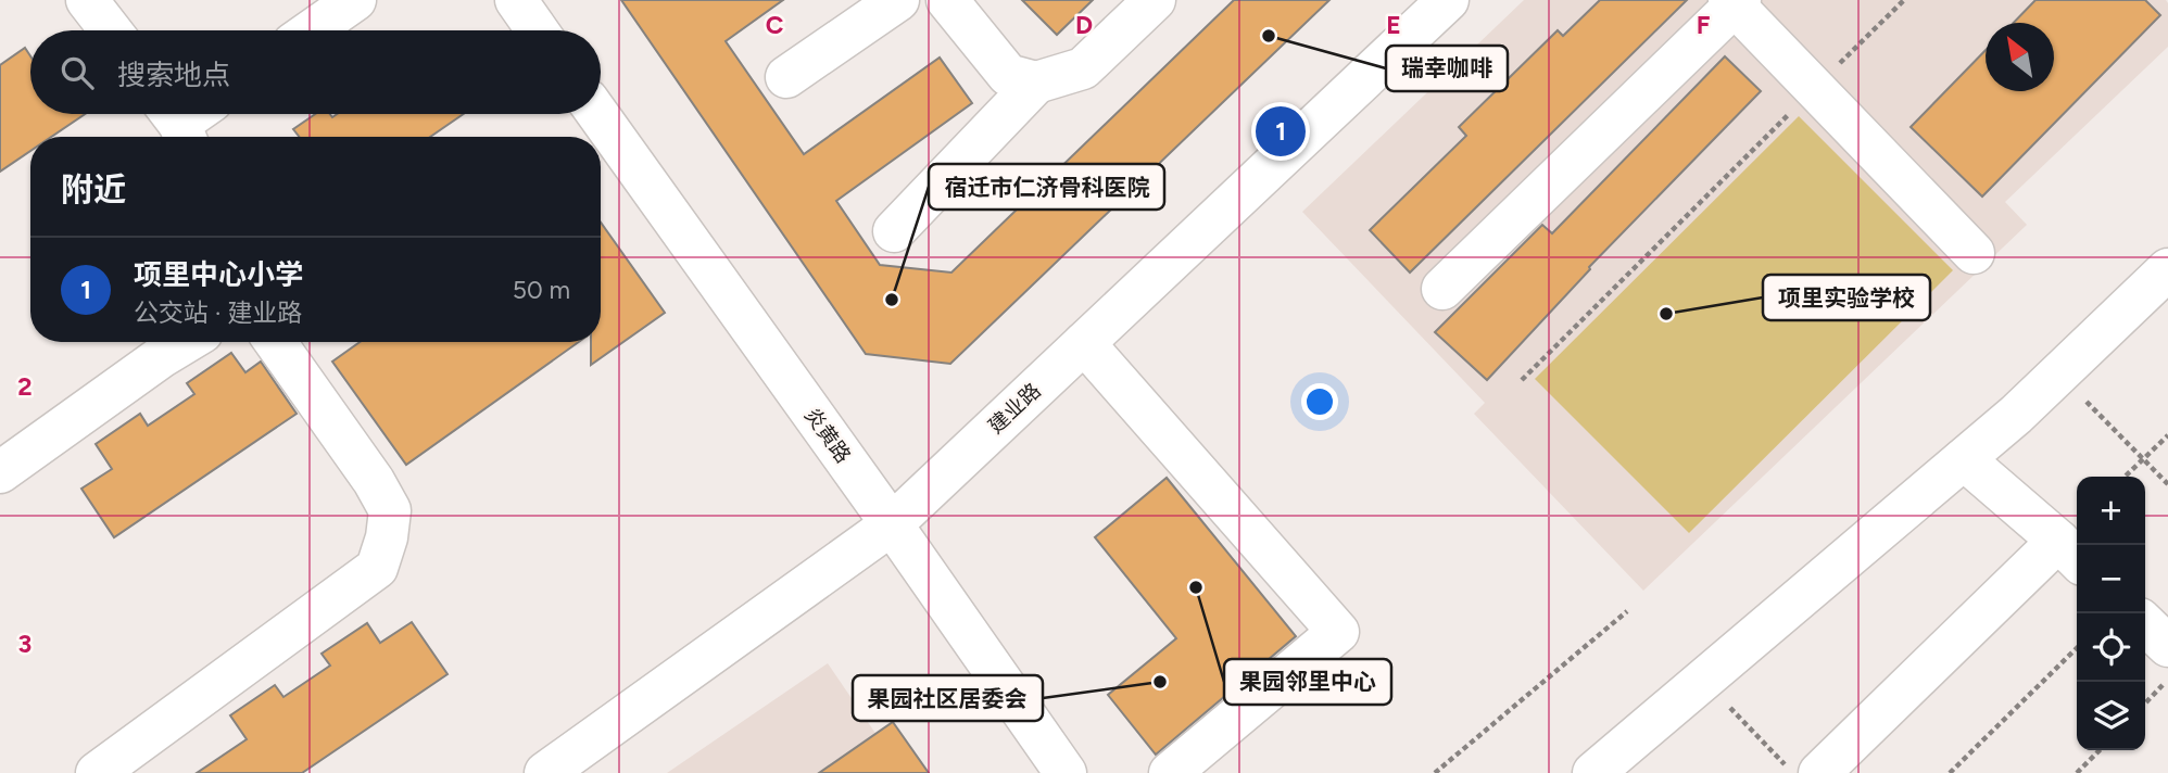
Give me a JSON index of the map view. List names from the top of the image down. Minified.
{"streets":{"street":["建业路","炎黄路"]},"crossings":[["建业路","炎黄路"]],"places":["瑞幸咖啡","宿迁市仁济骨科医院","项里实验学校","果园邻里中心","果园社区居委会"],"north":"top left","page":{"search":"搜索地点","pins":"1","heading":"附近","list":[{"mark":"1","name":"项里中心小学","note":"公交站 · 建业路","value":"50 m"}],"map_buttons":["+","−"]},"grid":{"columns":["C","D","E","F"],"rows":["2","3"]}}
